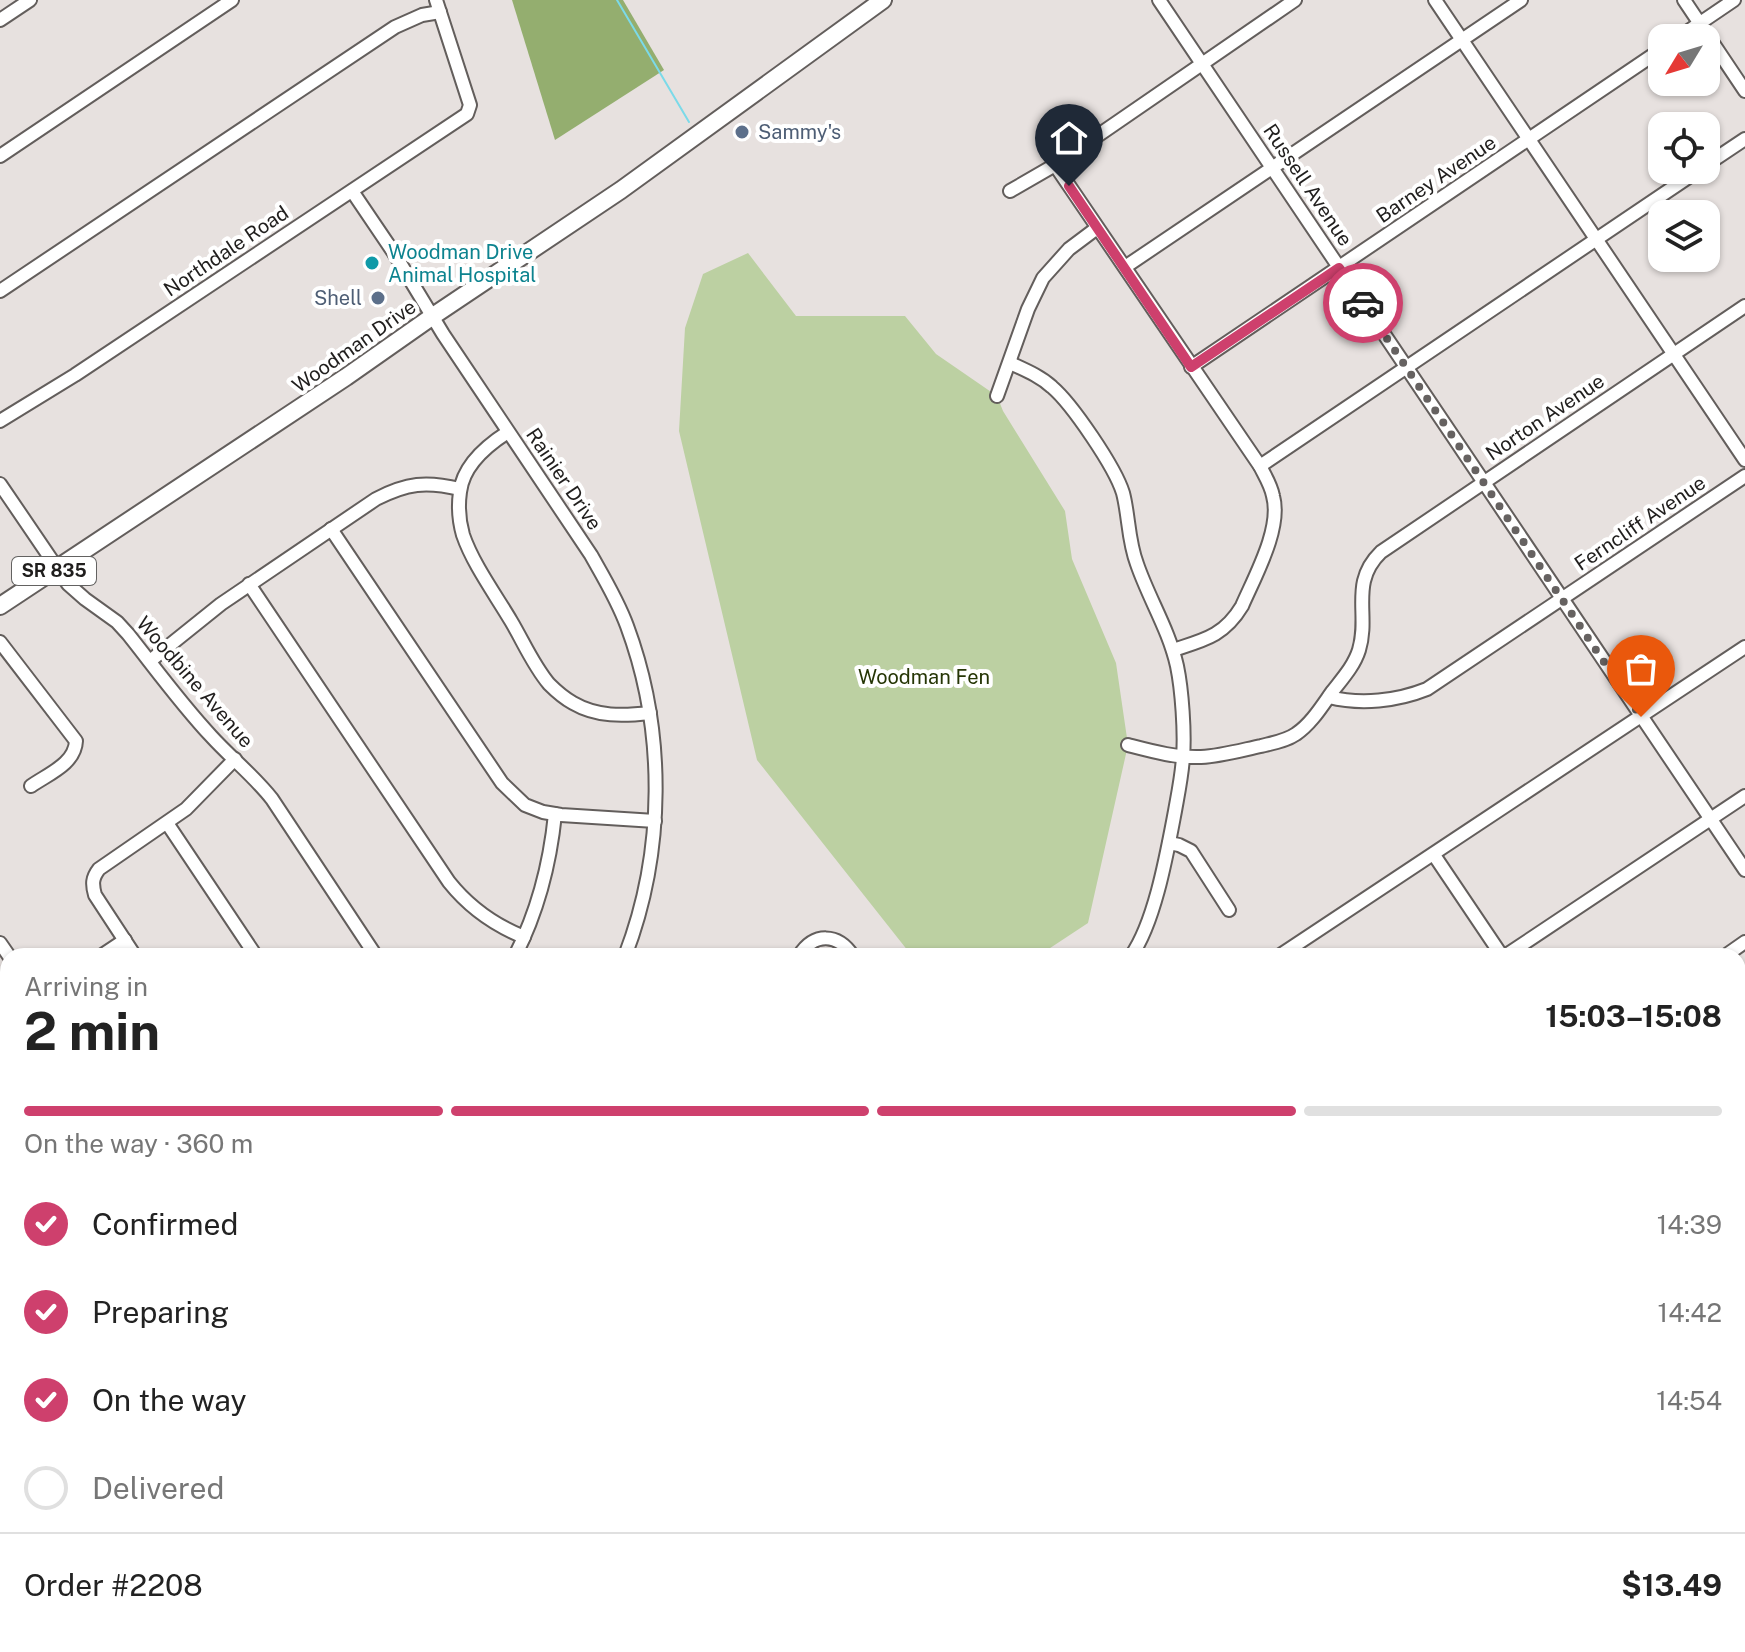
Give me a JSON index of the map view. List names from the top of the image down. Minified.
{"streets":{"main road":["Woodman Drive","SR 835"],"street":["Barney Avenue","Russell Avenue","Northdale Road","Norton Avenue","Rainier Drive","Ferncliff Avenue","Woodbine Avenue"]},"crossings":[["Barney Avenue","Russell Avenue"],["Russell Avenue","Norton Avenue"],["Russell Avenue","Ferncliff Avenue"],["Northdale Road","Rainier Drive"],["Woodman Drive","Rainier Drive"],["Woodman Drive","Woodbine Avenue"],["Norton Avenue","Ferncliff Avenue"]],"parks":["Woodman Fen"],"places":["Sammy's","Woodman Drive Animal Hospital","Shell"],"north":"bottom left","page":{"heading":["2 min","Arriving in","15:03–15:08"],"panel":["Order #2208","$13.49"],"bar":"On the way · 360 m","list":[["Confirmed","14:39"],["Preparing","14:42"],["On the way","14:54"],"Delivered"]}}
